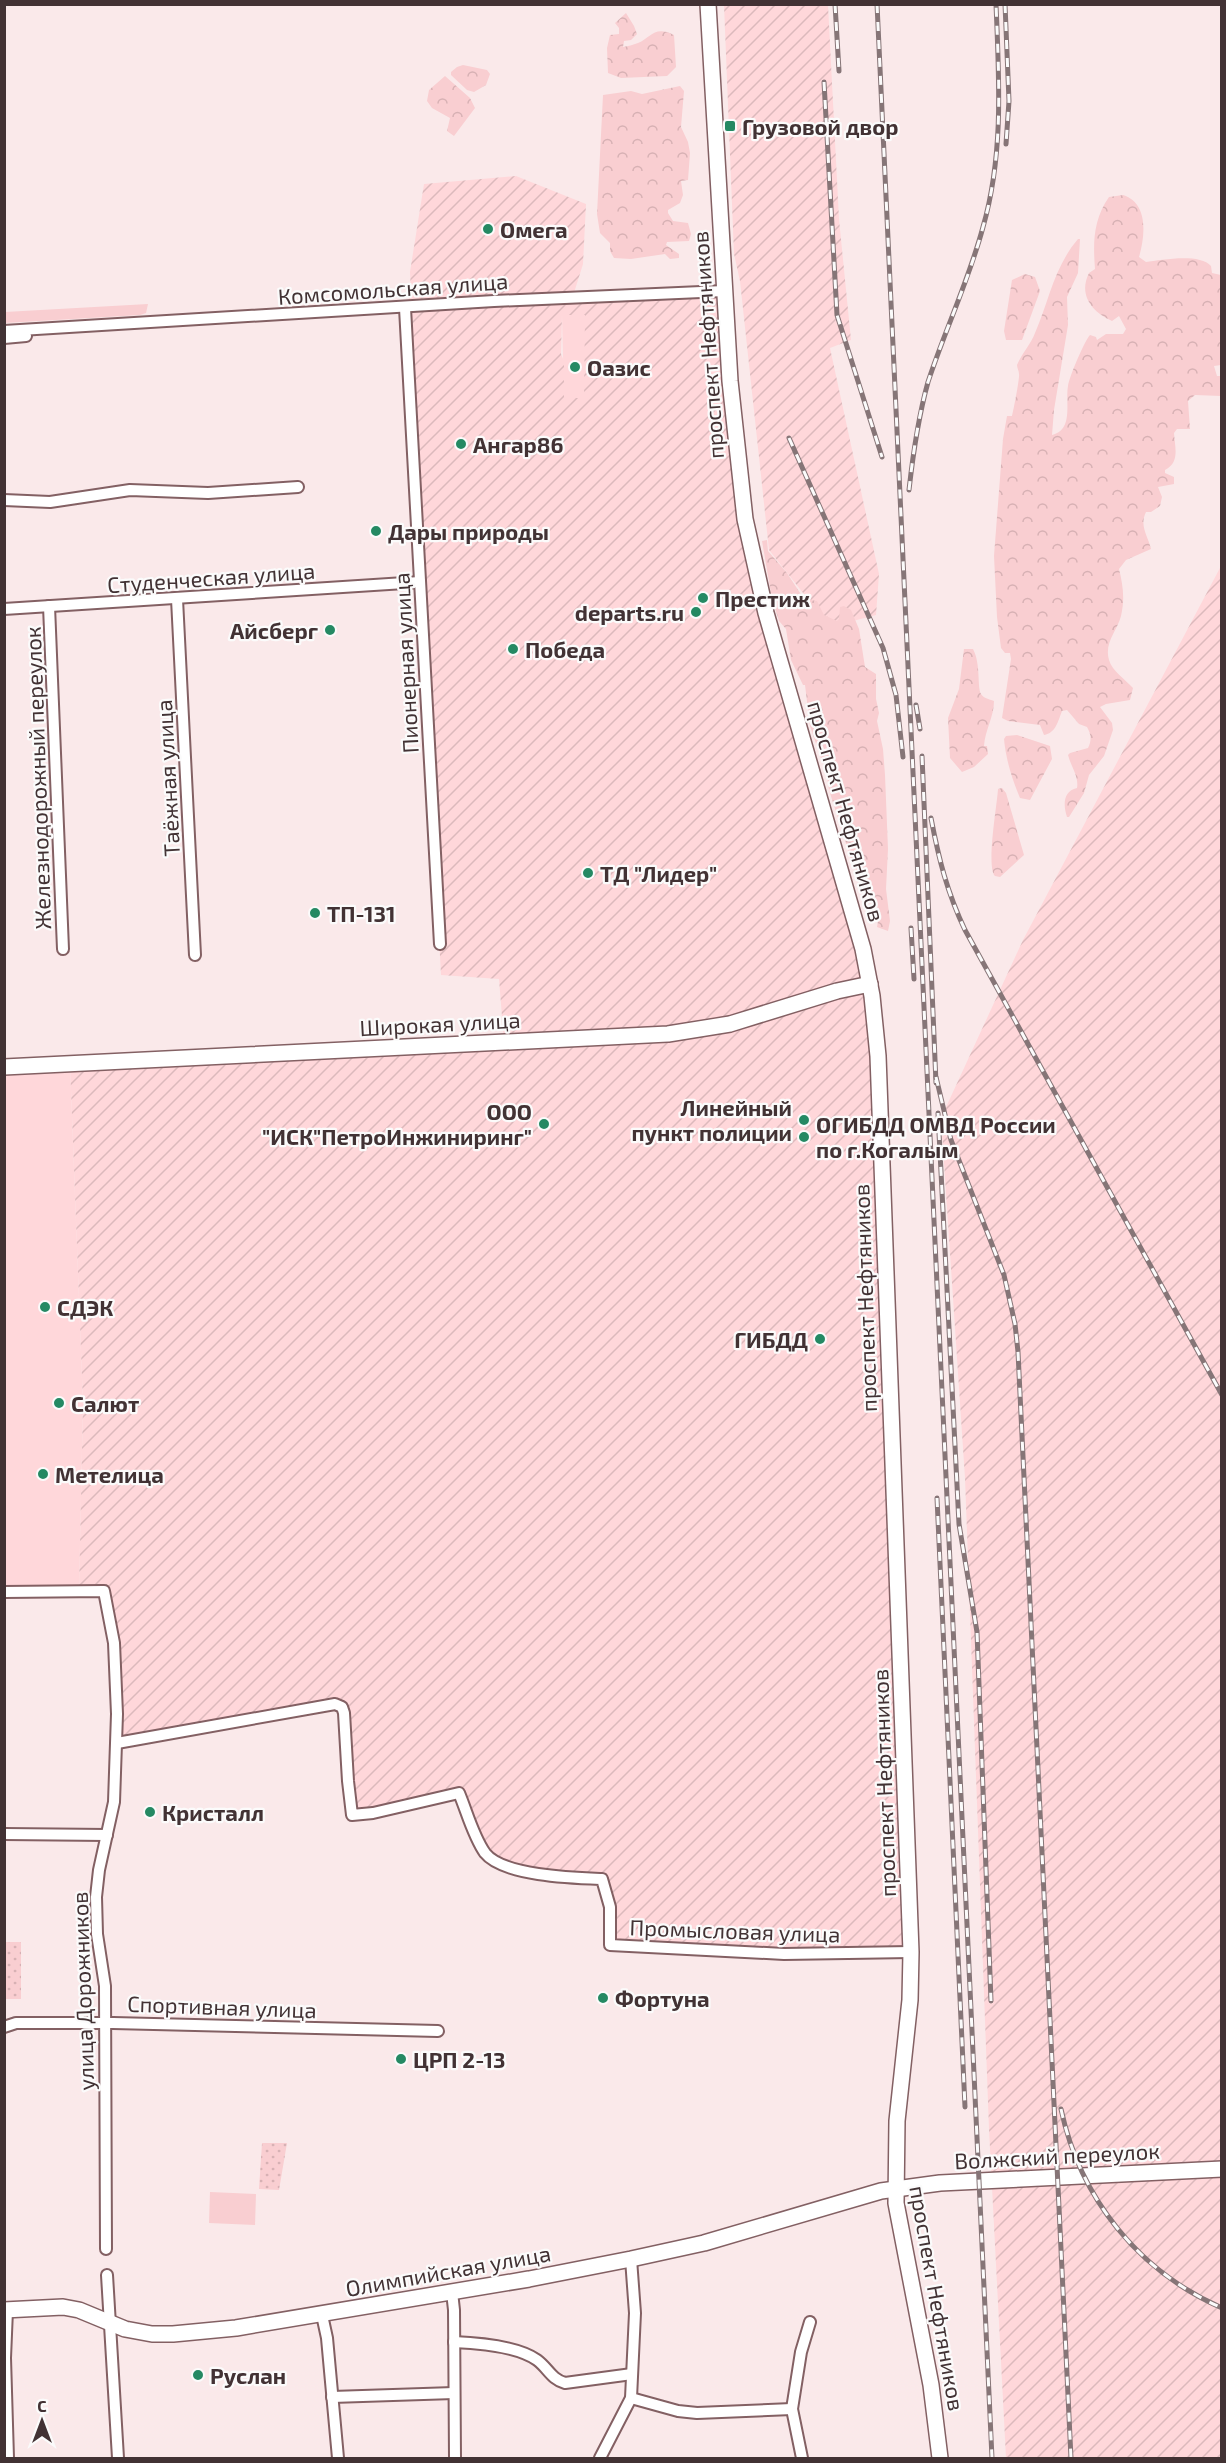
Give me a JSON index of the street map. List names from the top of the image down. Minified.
{"streets":{"main road":["проспект Нефтяников","Широкая улица","Волжский переулок","Олимпийская улица"],"street":["Комсомольская улица","Студенческая улица","Пионерная улица","Железнодорожный переулок","Таёжная улица","Промысловая улица","улица Дорожников","Спортивная улица"]},"crossings":[["Комсомольская улица","проспект Нефтяников"],["Комсомольская улица","Пионерная улица"],["проспект Нефтяников","Широкая улица"],["проспект Нефтяников","Промысловая улица"],["проспект Нефтяников","Волжский переулок"],["проспект Нефтяников","Олимпийская улица"],["Студенческая улица","Пионерная улица"],["Студенческая улица","Железнодорожный переулок"],["Студенческая улица","Таёжная улица"],["Промысловая улица","улица Дорожников"],["улица Дорожников","Спортивная улица"],["Волжский переулок","Олимпийская улица"]],"places":{"transit":["Грузовой двор"],"other":["Омега","Оазис","Ангар86","Дары природы","Престиж","departs.ru","Айсберг","Победа","ТД \"Лидер\"","ТП-131","Линейный пункт полиции","ООО \"ИСК\"ПетроИнжиниринг\"","ОГИБДД ОМВД России по г.Когалым","СДЭК","ГИБДД","Салют","Метелица","Кристалл","Фортуна","ЦРП 2-13","Руслан"]},"north":"top"}
